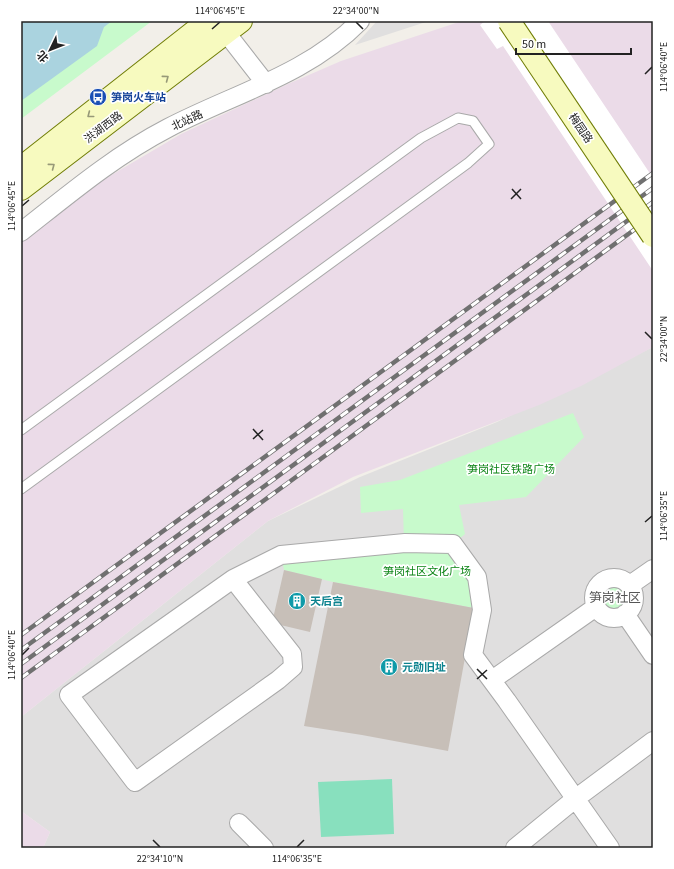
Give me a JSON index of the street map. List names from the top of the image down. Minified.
{"streets":{"main road":["洪湖西路","梅园路"],"street":["北站路"]},"districts":["笋岗社区"],"parks":["笋岗社区铁路广场","笋岗社区文化广场"],"places":{"bus stop":["笋岗火车站"],"building":["天后宫","元勋旧址"]},"scale_bar":"50 m","north":"bottom left","coordinates":["114°06'45\"E","22°34'00\"N","114°06'40\"E","114°06'35\"E","22°34'10\"N"]}
